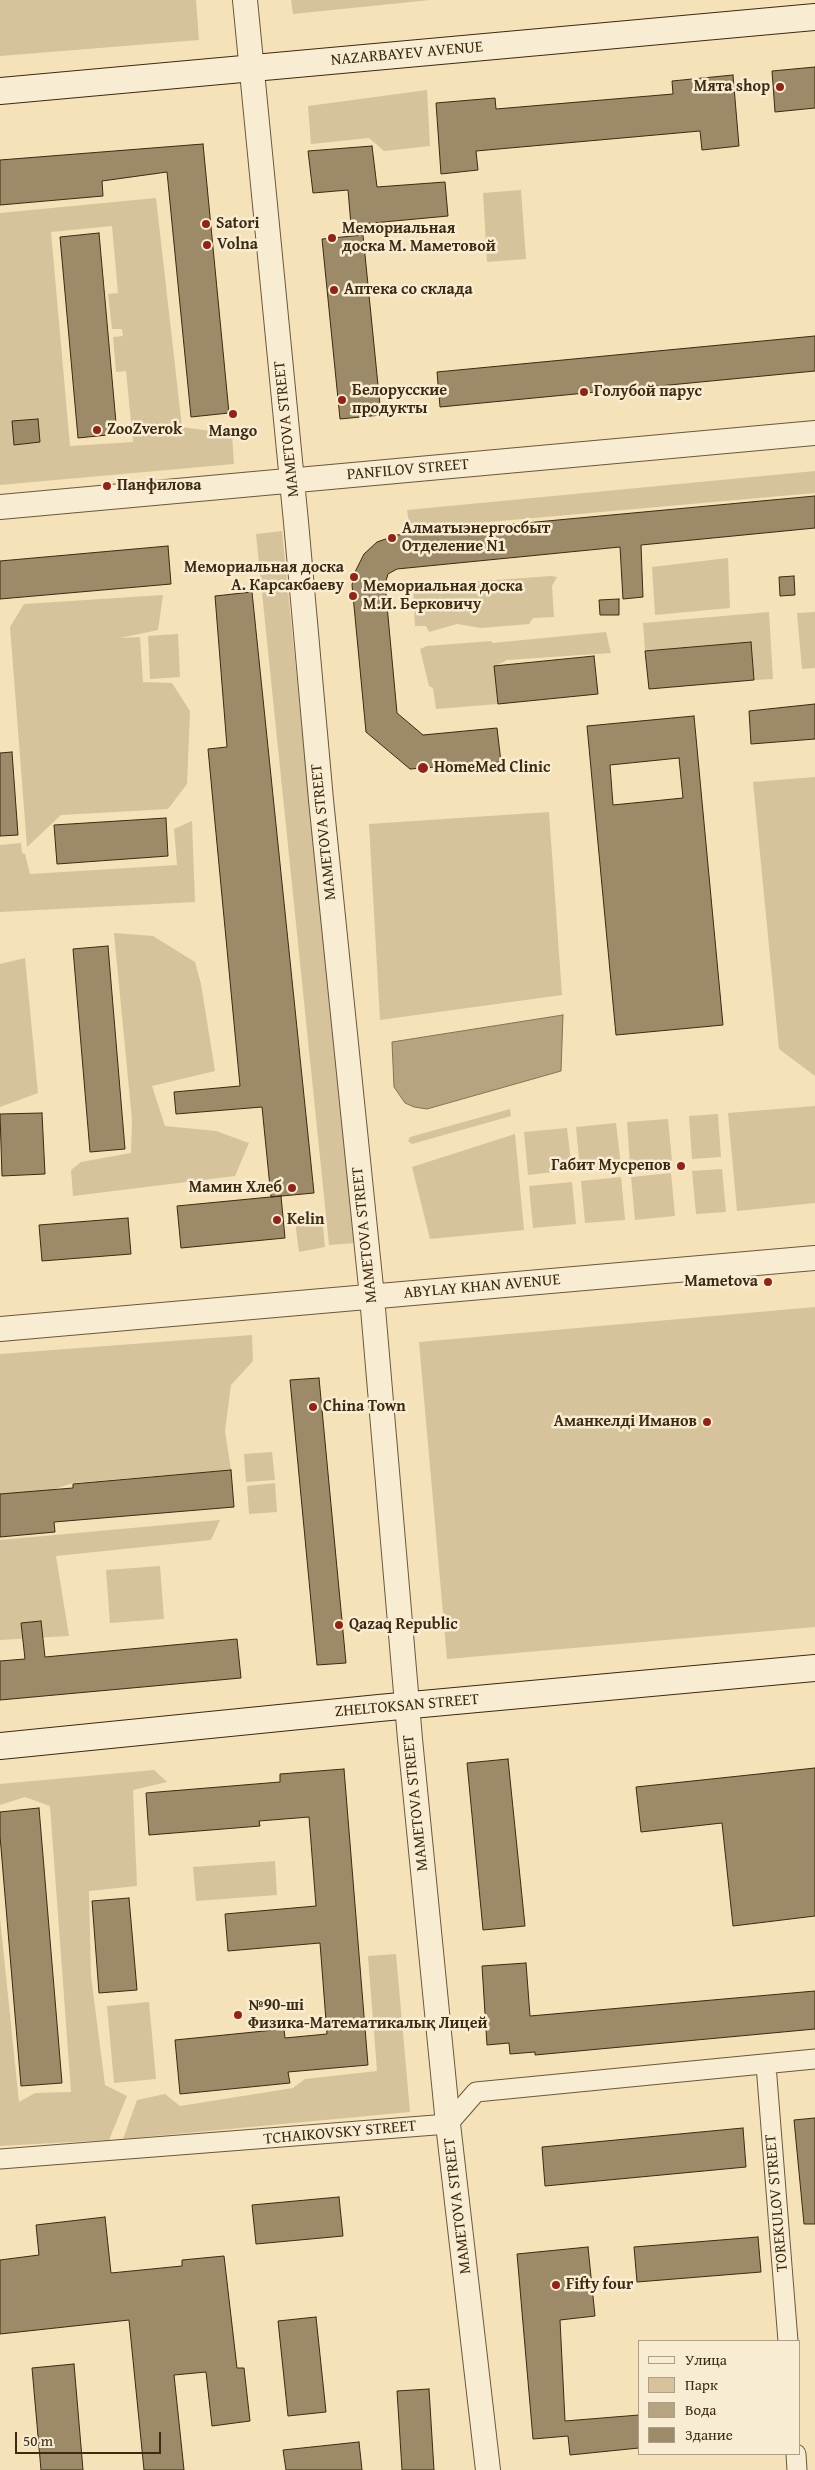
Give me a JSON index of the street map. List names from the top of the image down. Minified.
{"streets":{"main road":["NAZARBAYEV AVENUE","ZHELTOKSAN STREET"],"street":["MAMETOVА STREET","PANFILOV STREET","ABYLAY KHAN AVENUE","TCHAIKOVSKY STREET","TOREKULOV STREET"]},"crossings":[["NAZARBAYEV AVENUE","MAMETOVА STREET"],["MAMETOVА STREET","PANFILOV STREET"],["MAMETOVА STREET","ABYLAY KHAN AVENUE"],["MAMETOVА STREET","ZHELTOKSAN STREET"],["MAMETOVА STREET","TCHAIKOVSKY STREET"]],"places":["Мята shop","Satori","Мемориальная доска М. Маметовой","Volna","Аптека со склада","Голубой парус","Белорусские продукты","Mango","ZooZverok","Панфилова","Алматыэнергосбыт Отделение N1","Мемориальная доска А. Карсакбаеву","Мемориальная доска М.И. Берковичу","HomeMed Clinic","Габит Мусрепов","Мамин Хлеб","Kelin","Mametova","China Town","Аманкелді Иманов","Qazaq Republic","№90-ші Физика-Математикалық Лицей","Fifty four"],"legend":["Улица","Парк","Вода","Здание"],"scale_bar":"50 m"}
